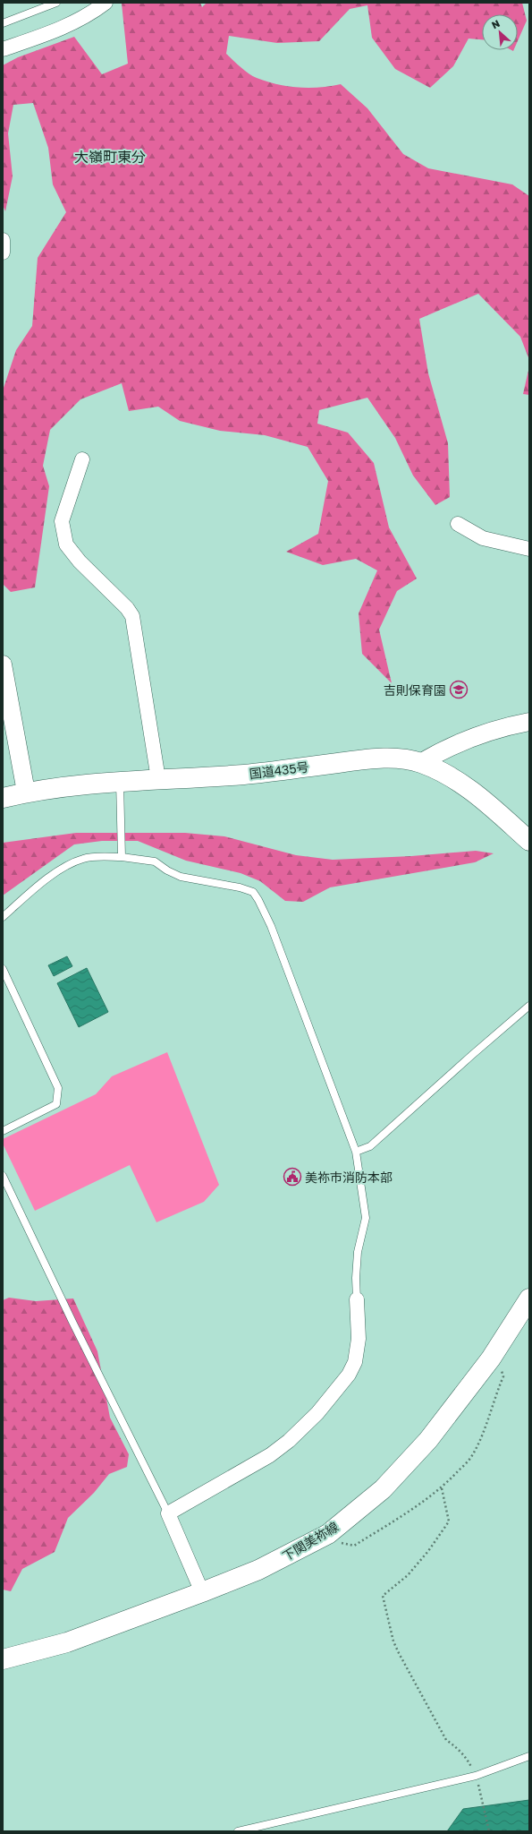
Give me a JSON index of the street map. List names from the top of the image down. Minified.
{"streets":{"main road":["国道435号","下関美祢線"]},"districts":["大嶺町東分"],"places":{"school or university":["吉則保育園"],"public building":["美祢市消防本部"]},"north":"top left"}
